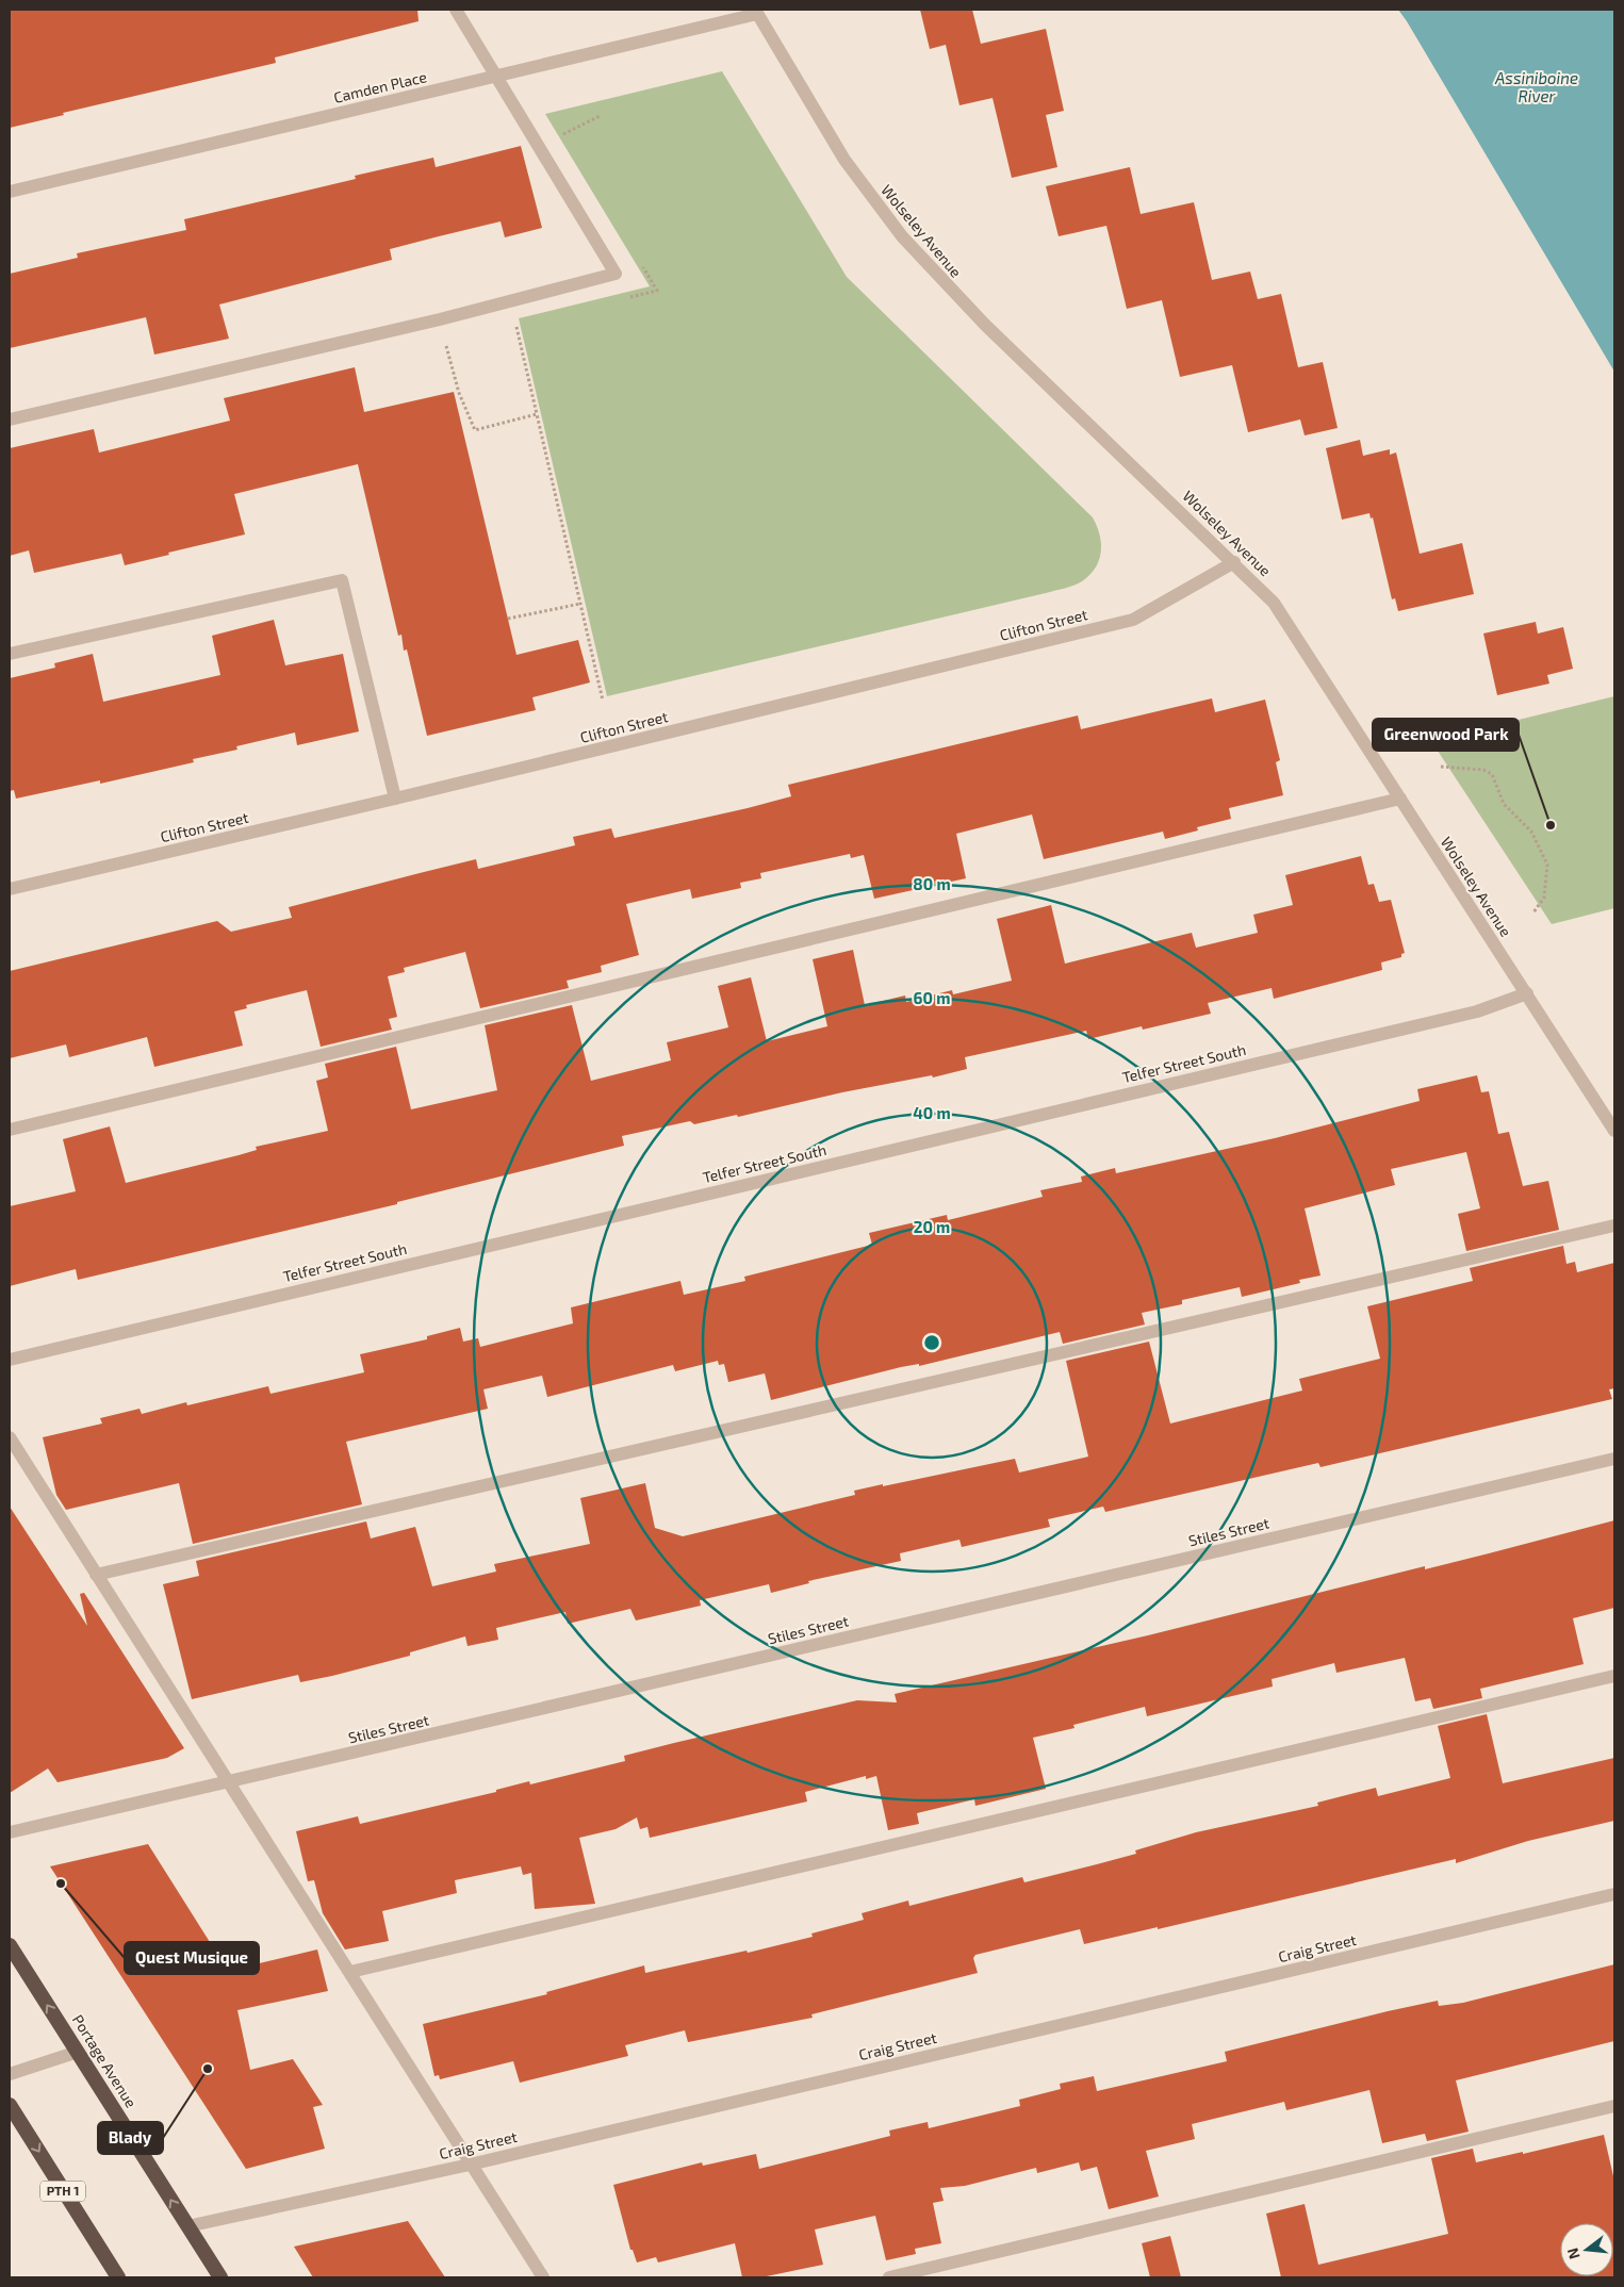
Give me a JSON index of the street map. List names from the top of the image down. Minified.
{"streets":{"highway":["Portage Avenue","PTH 1"],"street":["Camden Place","Wolseley Avenue","Clifton Street","Telfer Street South","Stiles Street","Craig Street"]},"crossings":[["Camden Place","Wolseley Avenue"],["Wolseley Avenue","Clifton Street"],["Wolseley Avenue","Telfer Street South"],["Craig Street","Portage Avenue"]],"water":["Assiniboine River"],"places":["Greenwood Park","Quest Musique","Blady"],"north":"left","rings":["80 m","60 m","40 m","20 m"]}
